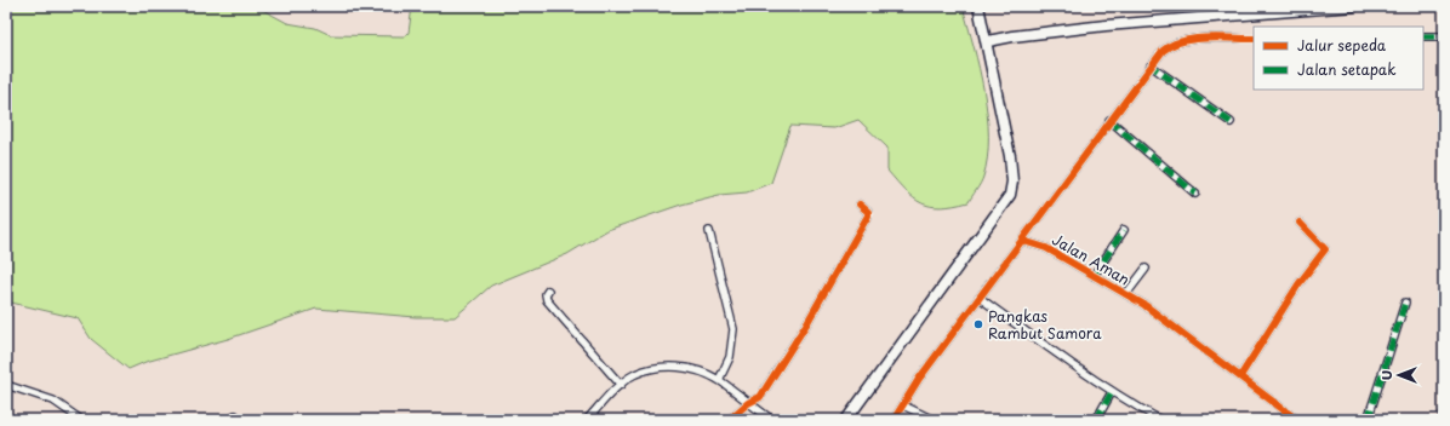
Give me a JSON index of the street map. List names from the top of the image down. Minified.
{"streets":{"street":["Jalan Aman"]},"places":["Pangkas Rambut Samora"],"legend":["Jalur sepeda","Jalan setapak"],"north":"left"}
